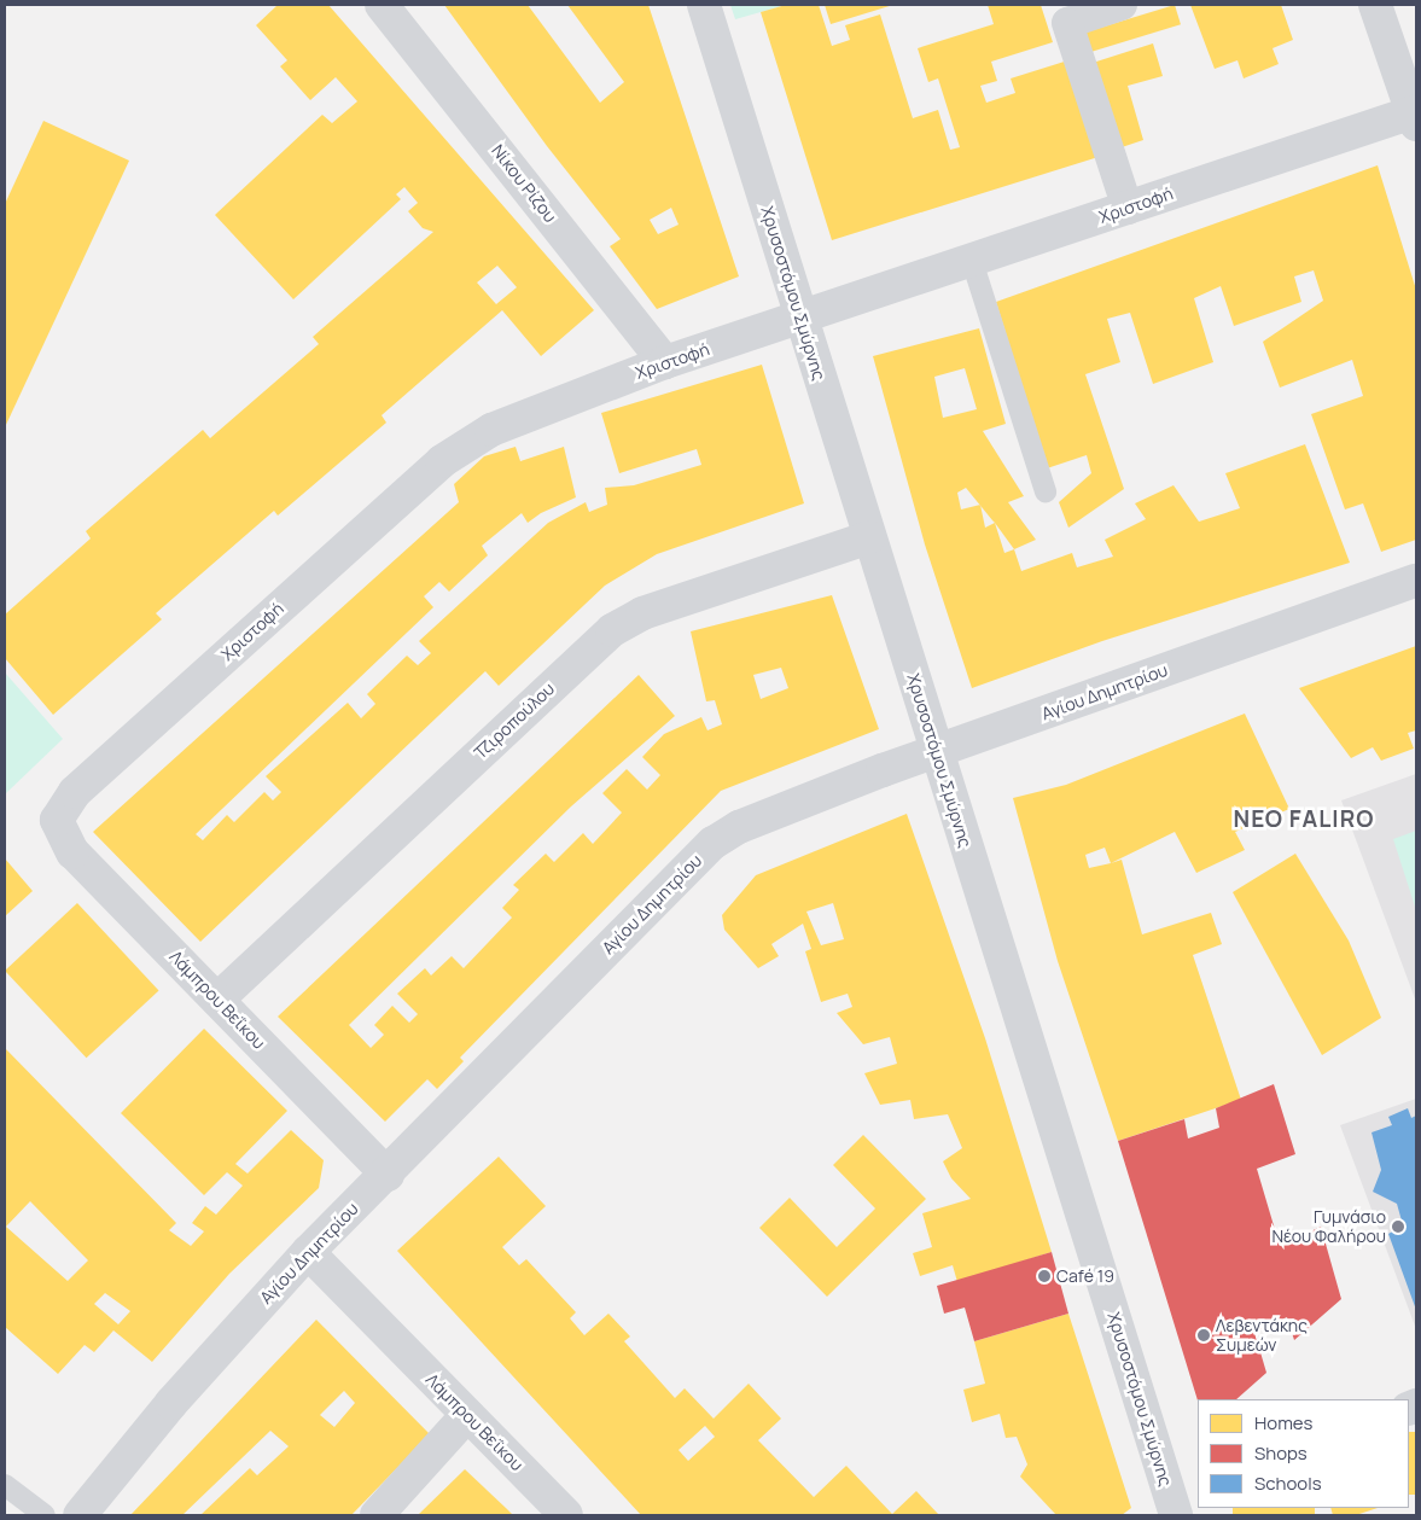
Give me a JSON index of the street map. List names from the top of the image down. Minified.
{"streets":{"street":["Νίκου Ρίζου","Χριστοφή","Χρυσοστόμου Σμύρνης","Αγίου Δημητρίου","Τζιροπούλου","Λάμπρου Βεΐκου"]},"crossings":[["Νίκου Ρίζου","Χριστοφή"],["Χριστοφή","Χρυσοστόμου Σμύρνης"],["Χριστοφή","Λάμπρου Βεΐκου"],["Χρυσοστόμου Σμύρνης","Αγίου Δημητρίου"],["Χρυσοστόμου Σμύρνης","Τζιροπούλου"],["Αγίου Δημητρίου","Λάμπρου Βεΐκου"],["Τζιροπούλου","Λάμπρου Βεΐκου"]],"districts":["NEO FALIRO"],"places":["Γυμνάσιο Νέου Φαλήρου","Café 19","Λεβεντάκης Συμεών"],"legend":["Homes","Shops","Schools"]}
